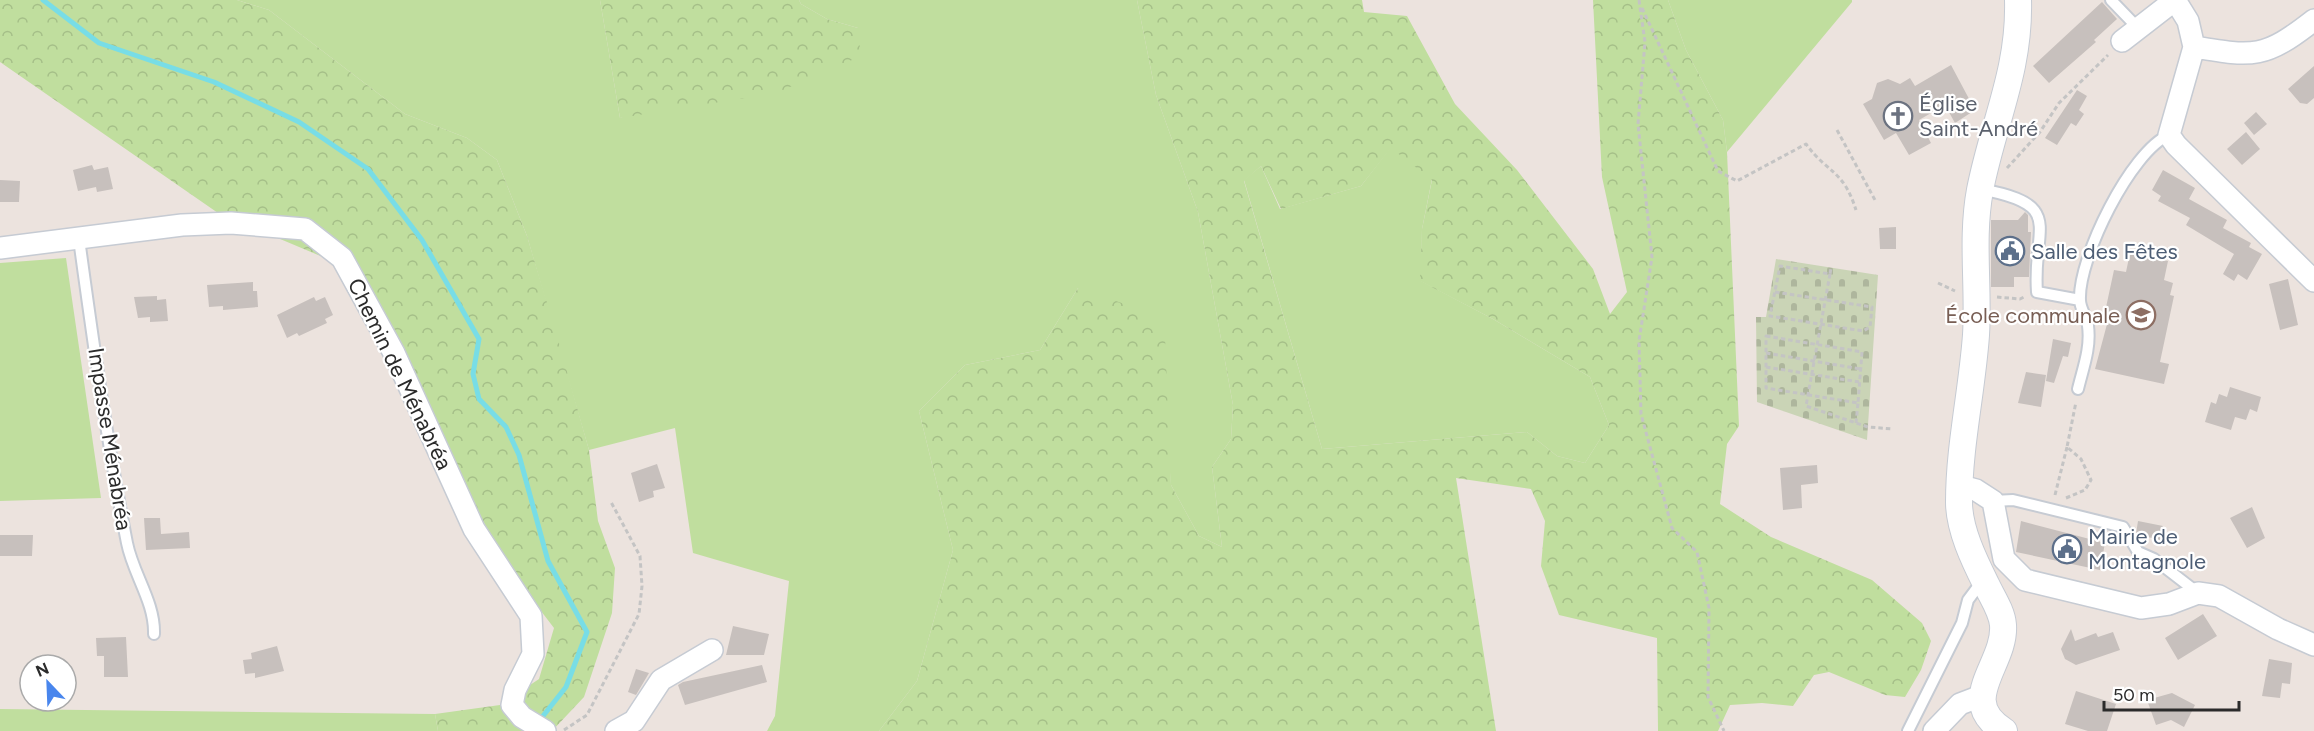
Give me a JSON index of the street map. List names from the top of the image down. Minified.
{"streets":{"street":["Chemin de Ménabréa"],"lane":["Impasse Ménabréa"]},"crossings":[["Chemin de Ménabréa","Impasse Ménabréa"]],"places":{"church":["Église Saint-André"],"public building":["Salle des Fêtes","Mairie de Montagnole"],"school or university":["École communale"]},"scale_bar":"50 m","north":"top left"}
